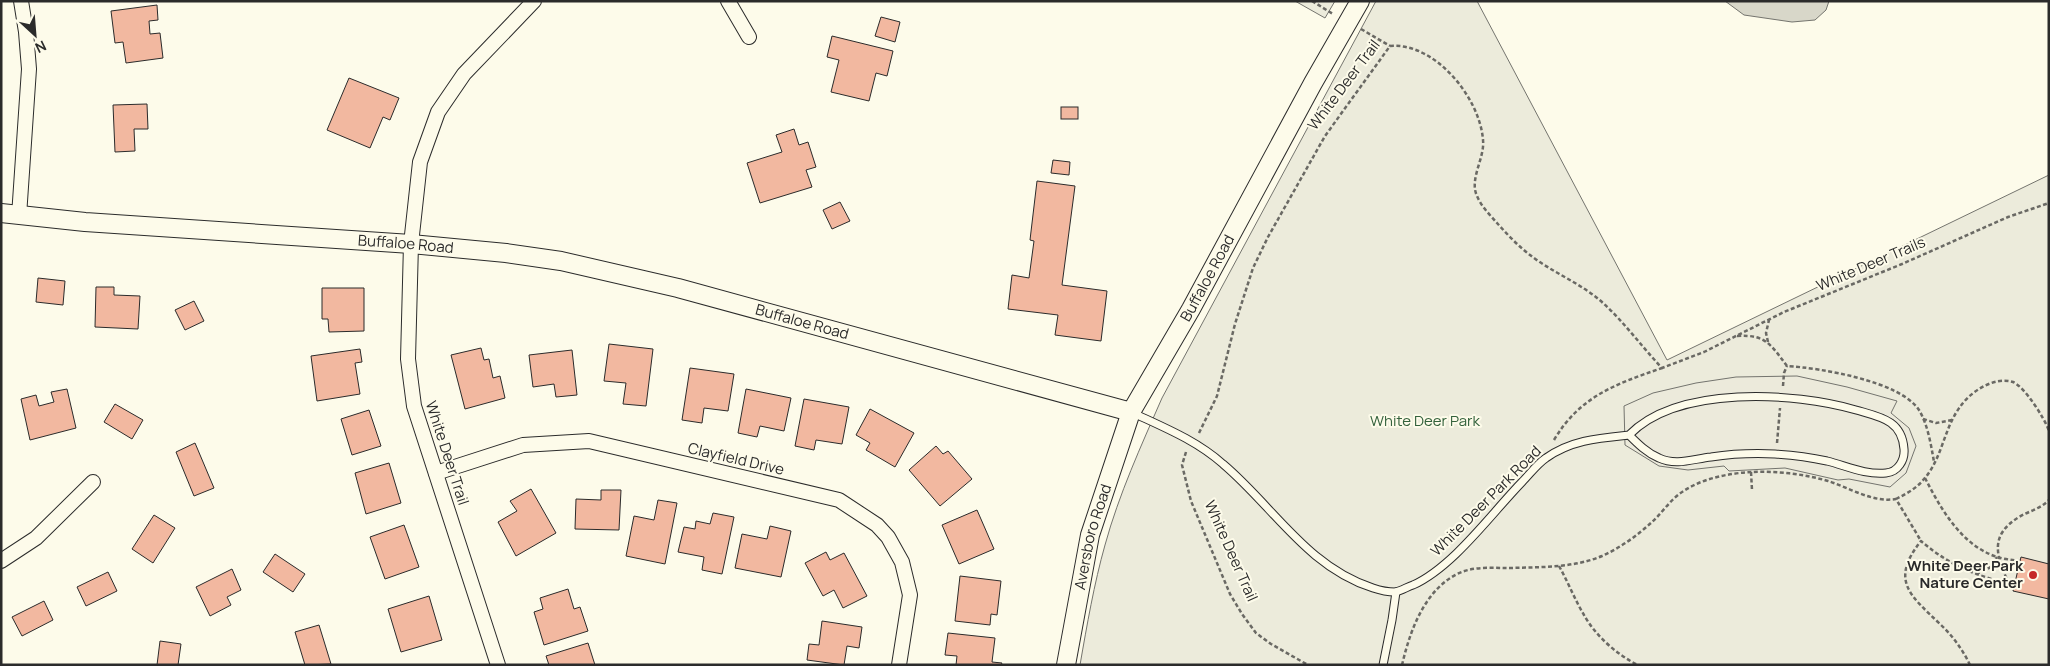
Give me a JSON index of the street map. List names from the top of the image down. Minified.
{"streets":{"street":["White Deer Trail","Buffaloe Road","Clayfield Drive","Aversboro Road"],"lane":["White Deer Park Road"],"path":["White Deer Trails"]},"crossings":[["White Deer Trail","Buffaloe Road"],["White Deer Trail","White Deer Trails"],["White Deer Trail","Clayfield Drive"],["Buffaloe Road","Aversboro Road"]],"parks":["White Deer Park"],"places":["White Deer Park Nature Center"],"north":"bottom right"}
